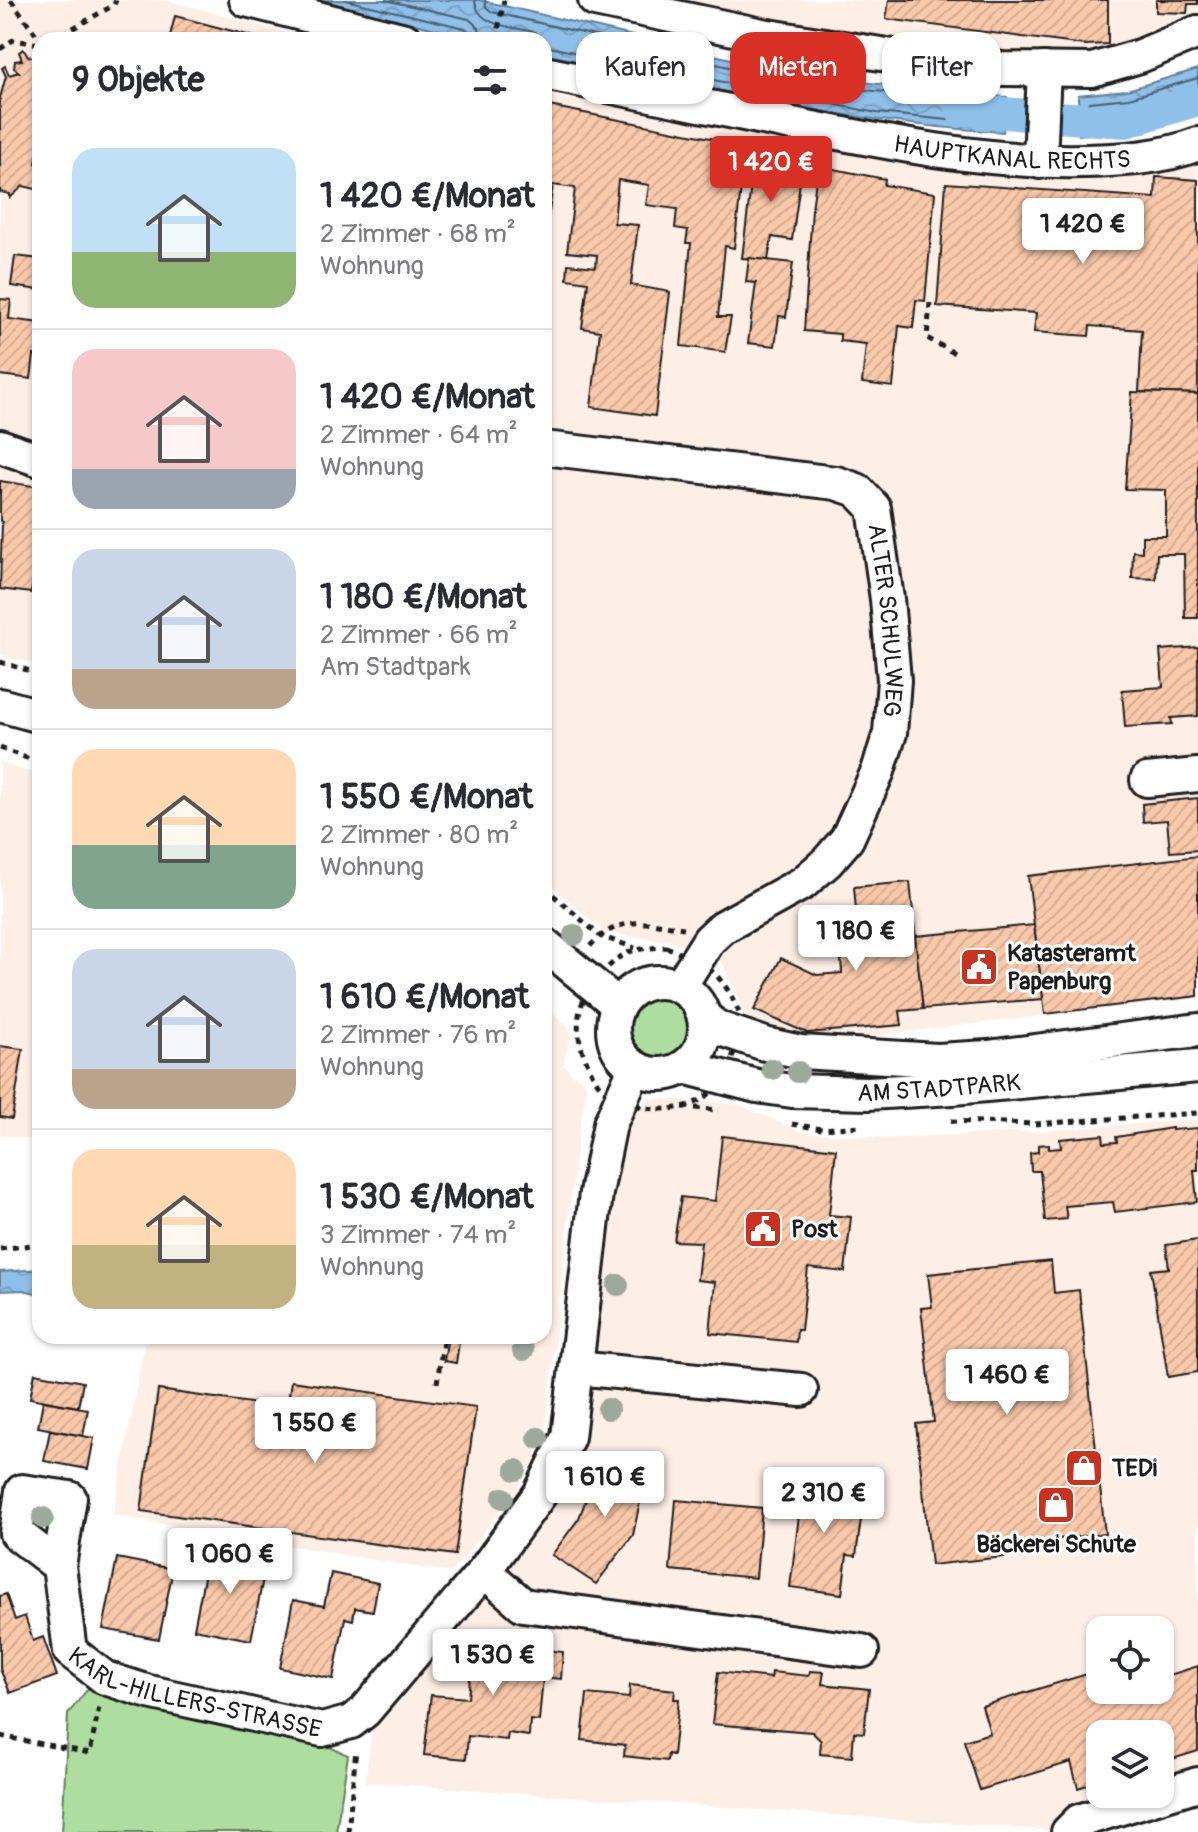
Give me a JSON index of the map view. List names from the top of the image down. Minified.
{"streets":{"street":["HAUPTKANAL RECHTS","ALTER SCHULWEG","AM STADTPARK","KARL-HILLERS-STRASSE"]},"crossings":[["ALTER SCHULWEG","AM STADTPARK"],["ALTER SCHULWEG","KARL-HILLERS-STRASSE"],["AM STADTPARK","KARL-HILLERS-STRASSE"]],"places":{"public building":["Katasteramt Papenburg","Post"],"shop":["TEDi","Bäckerei Schute"]},"page":{"chip":["Kaufen","Mieten","Filter"],"heading":"9 Objekte","list":[{"name":"1 420 €/Monat","note":"2 Zimmer · 68 m² · Wohnung"},{"name":"1 420 €/Monat","note":"2 Zimmer · 64 m² · Wohnung"},{"name":"1 180 €/Monat","note":"2 Zimmer · 66 m² · Am Stadtpark"},{"name":"1 550 €/Monat","note":"2 Zimmer · 80 m² · Wohnung"},{"name":"1 610 €/Monat","note":"2 Zimmer · 76 m² · Wohnung"},{"name":"1 530 €/Monat","note":"3 Zimmer · 74 m² · Wohnung"}],"price":["1 420 €","1 420 €","1 180 €","1 460 €","1 550 €","1 610 €","2 310 €","1 060 €","1 530 €"]}}
